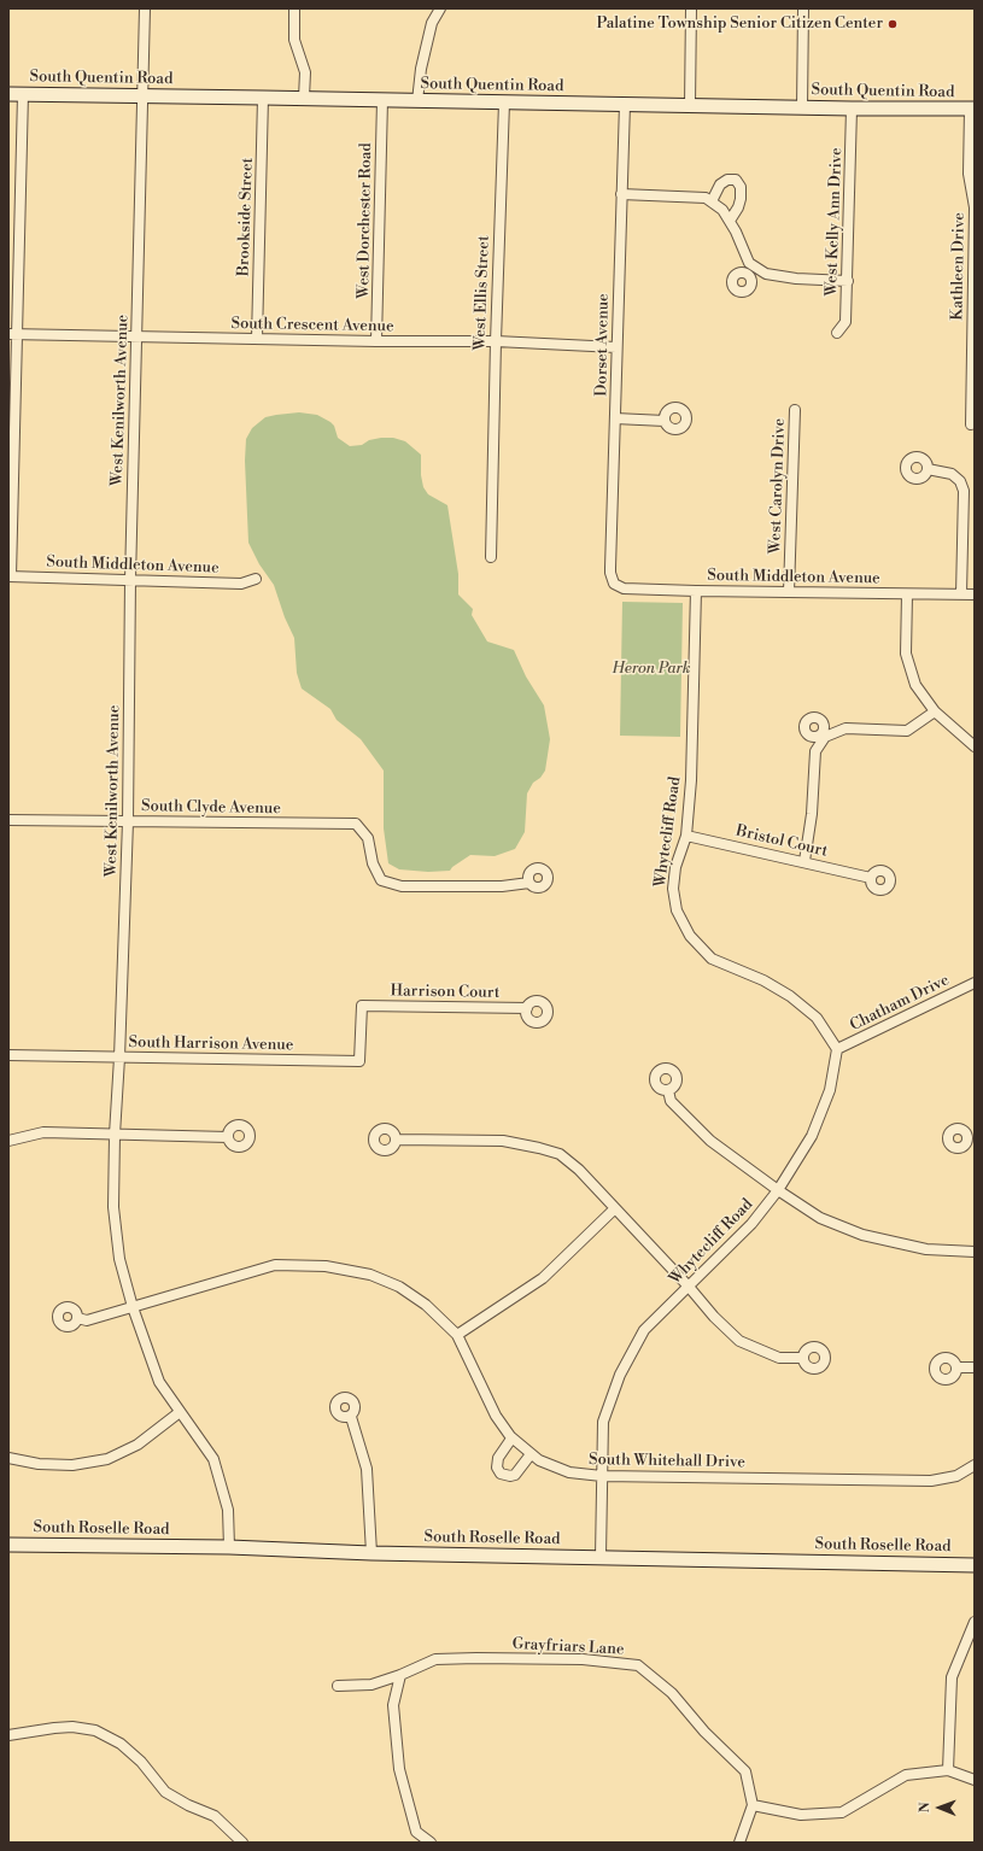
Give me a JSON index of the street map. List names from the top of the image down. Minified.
{"streets":{"main road":["South Quentin Road","South Roselle Road"],"street":["Brookside Street","West Dorchester Road","West Kelly Ann Drive","Kathleen Drive","West Ellis Street","South Crescent Avenue","Dorset Avenue","West Kenilworth Avenue","West Carolyn Drive","South Middleton Avenue","South Clyde Avenue","Whytecliff Road","Bristol Court","Harrison Court","Chatham Drive","South Harrison Avenue","South Whitehall Drive","Grayfriars Lane"]},"crossings":[["South Quentin Road","Brookside Street"],["South Quentin Road","West Dorchester Road"],["South Quentin Road","West Kelly Ann Drive"],["South Quentin Road","Kathleen Drive"],["South Quentin Road","West Ellis Street"],["South Quentin Road","Dorset Avenue"],["South Quentin Road","West Kenilworth Avenue"],["Brookside Street","South Crescent Avenue"],["West Dorchester Road","South Crescent Avenue"],["West Ellis Street","South Crescent Avenue"],["South Crescent Avenue","Dorset Avenue"],["South Crescent Avenue","West Kenilworth Avenue"],["Dorset Avenue","South Middleton Avenue"],["West Kenilworth Avenue","South Middleton Avenue"],["West Kenilworth Avenue","South Clyde Avenue"],["West Kenilworth Avenue","South Harrison Avenue"],["West Kenilworth Avenue","South Whitehall Drive"],["West Kenilworth Avenue","South Roselle Road"],["West Carolyn Drive","South Middleton Avenue"],["South Middleton Avenue","Whytecliff Road"],["Whytecliff Road","Bristol Court"],["Whytecliff Road","Chatham Drive"],["Whytecliff Road","South Whitehall Drive"],["Whytecliff Road","South Roselle Road"],["Harrison Court","South Harrison Avenue"]],"parks":["Heron Park"],"places":["Palatine Township Senior Citizen Center"],"north":"left"}
